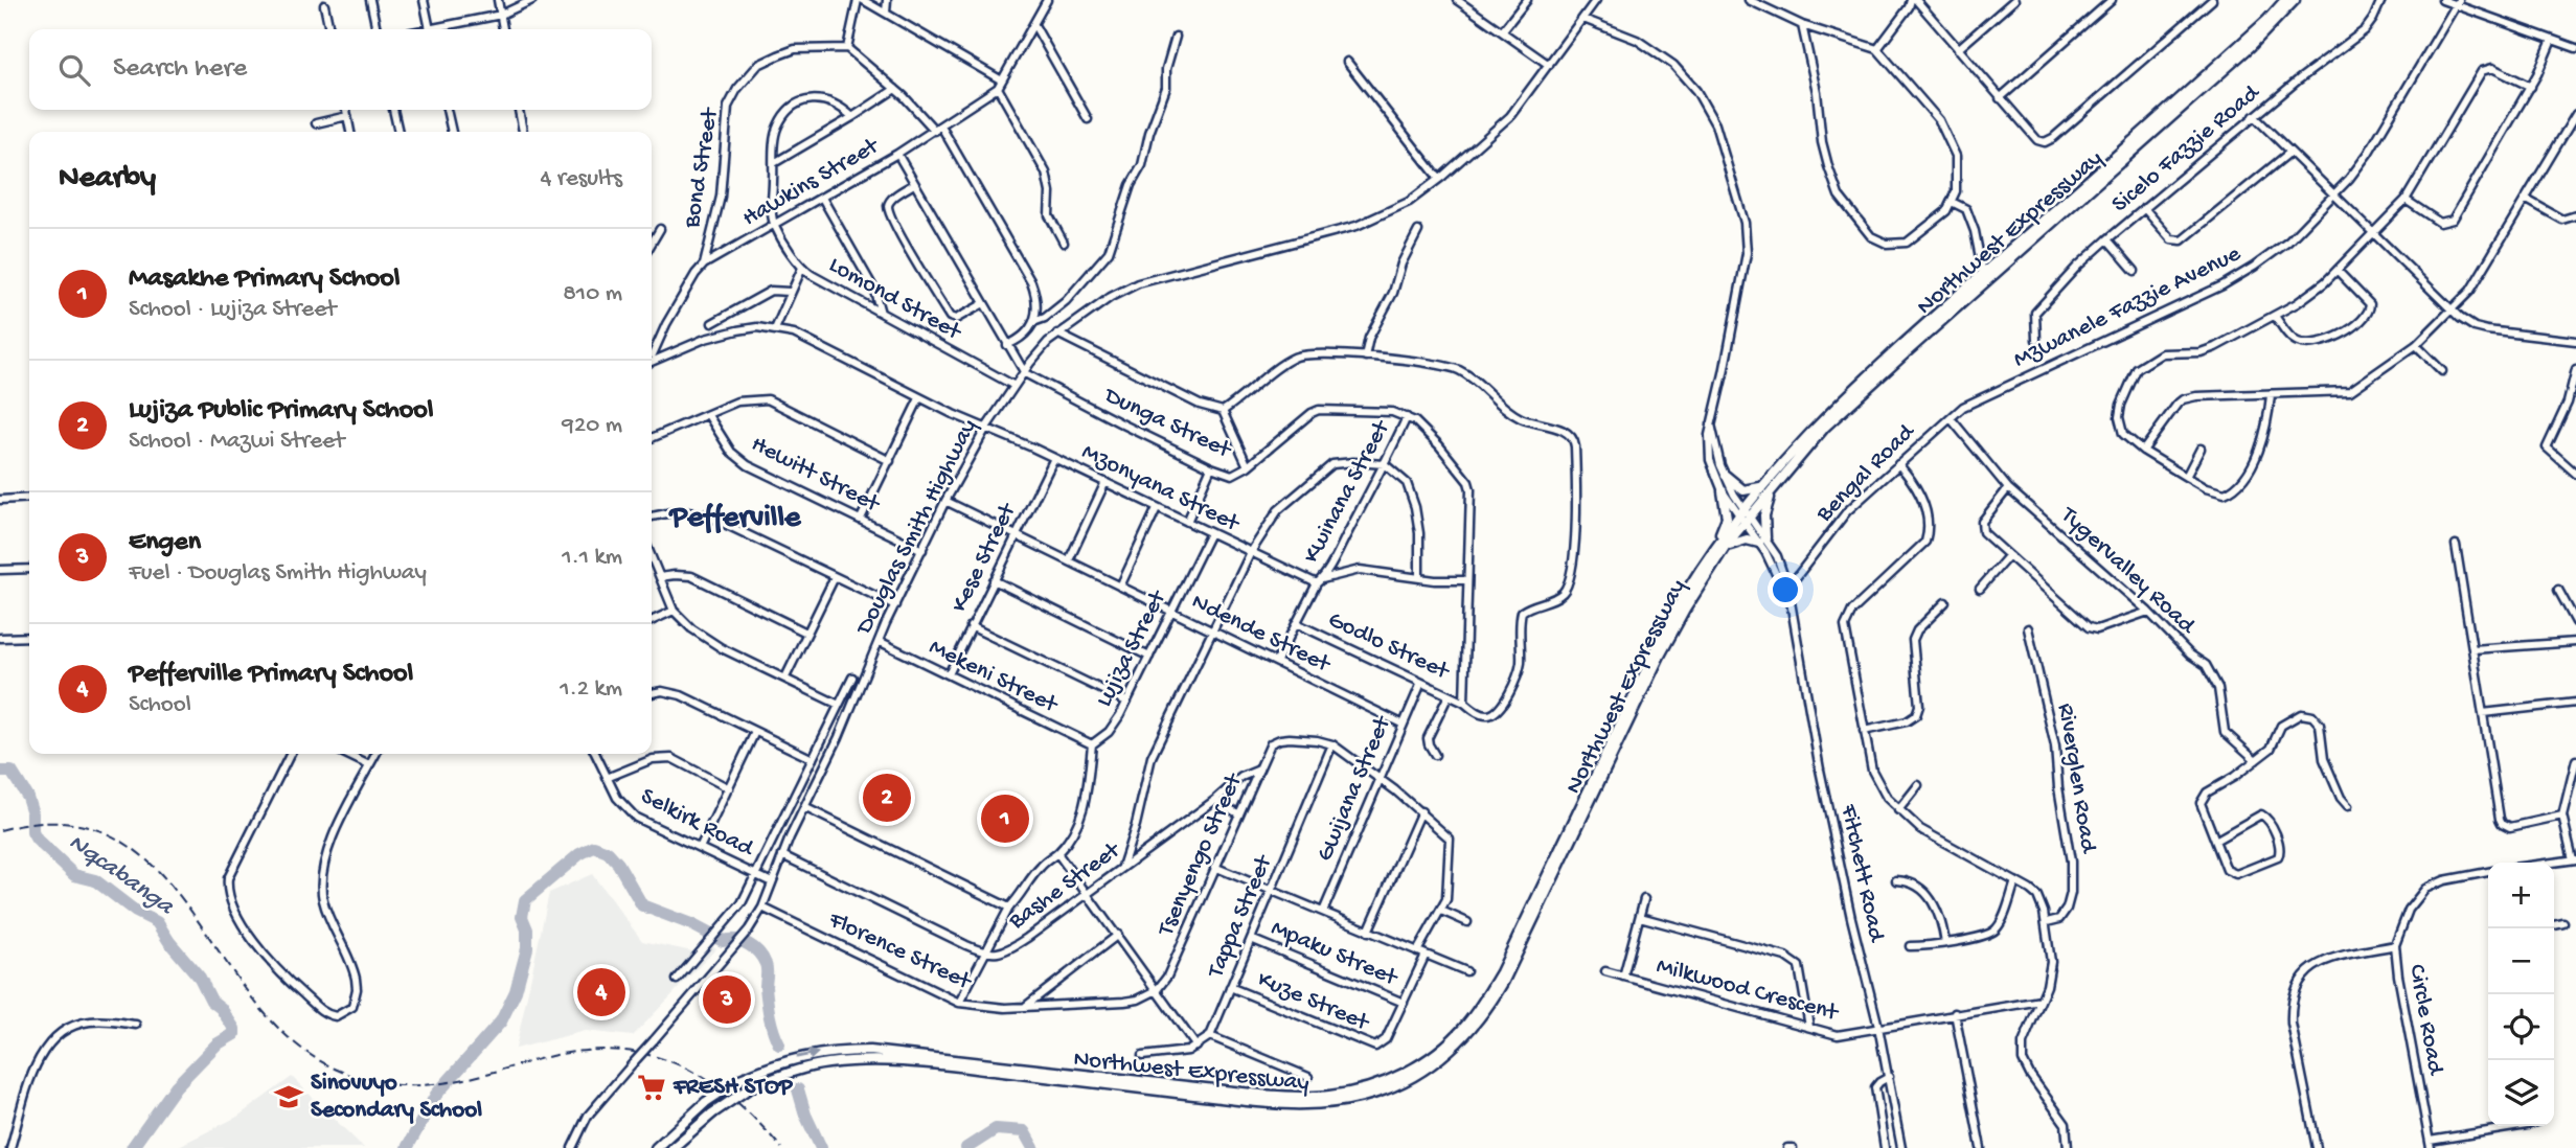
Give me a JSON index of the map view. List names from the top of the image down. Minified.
{"streets":{"main road":["Northwest Expressway"],"street":["Sicelo Fazzie Road","Bond Street","Hawkins Street","Lomond Street","Mzwanele Fazzie Avenue","Dunga Street","Bengal Road","Hewitt Street","Mzonyana Street","Kwinana Street","Douglas Smith Highway","Kese Street","Tygervalley Road","Ndende Street","Godlo Street","Lujiza Street","Mekeni Street","Riverglen Road","Gwijana Street","Selkirk Road","Tsenyengo Street","Fitchett Road","Bashe Street","Tappa Street","Florence Street","Mpaku Street","Milkwood Crescent","Kuze Street","Circle Road"]},"crossings":[["Bond Street","Hawkins Street"],["Hawkins Street","Lomond Street"],["Northwest Expressway","Fitchett Road"],["Lomond Street","Douglas Smith Highway"],["Mzwanele Fazzie Avenue","Bengal Road"],["Mzwanele Fazzie Avenue","Tygervalley Road"],["Dunga Street","Kwinana Street"],["Dunga Street","Douglas Smith Highway"],["Dunga Street","Godlo Street"],["Bengal Road","Tygervalley Road"],["Bengal Road","Fitchett Road"],["Hewitt Street","Douglas Smith Highway"],["Mzonyana Street","Kwinana Street"],["Mzonyana Street","Douglas Smith Highway"],["Mzonyana Street","Kese Street"],["Mzonyana Street","Lujiza Street"],["Kwinana Street","Ndende Street"],["Kwinana Street","Godlo Street"],["Douglas Smith Highway","Ndende Street"],["Douglas Smith Highway","Mekeni Street"],["Douglas Smith Highway","Selkirk Road"],["Douglas Smith Highway","Fitchett Road"],["Douglas Smith Highway","Florence Street"],["Kese Street","Ndende Street"],["Kese Street","Mekeni Street"],["Ndende Street","Lujiza Street"],["Ndende Street","Gwijana Street"],["Godlo Street","Gwijana Street"],["Lujiza Street","Mekeni Street"],["Tsenyengo Street","Bashe Street"],["Tsenyengo Street","Tappa Street"],["Tsenyengo Street","Florence Street"],["Fitchett Road","Milkwood Crescent"],["Tappa Street","Mpaku Street"],["Tappa Street","Kuze Street"],["Mpaku Street","Kuze Street"]],"districts":["Pefferville"],"water":["Nqcabanga"],"places":{"supermarket":["FRESH STOP"],"school or university":["Sinovuyo Secondary School"]},"page":{"search":"Search here","heading":["Nearby","4 results"],"list":[{"mark":"1","name":"Masakhe Primary School","note":"School · Lujiza Street","value":"810 m"},{"mark":"2","name":"Lujiza Public Primary School","note":"School · Mazwi Street","value":"920 m"},{"mark":"3","name":"Engen","note":"Fuel · Douglas Smith Highway","value":"1.1 km"},{"mark":"4","name":"Pefferville Primary School","note":"School","value":"1.2 km"}],"pins":["2","1","4","3"],"map_buttons":["+","−"]}}
